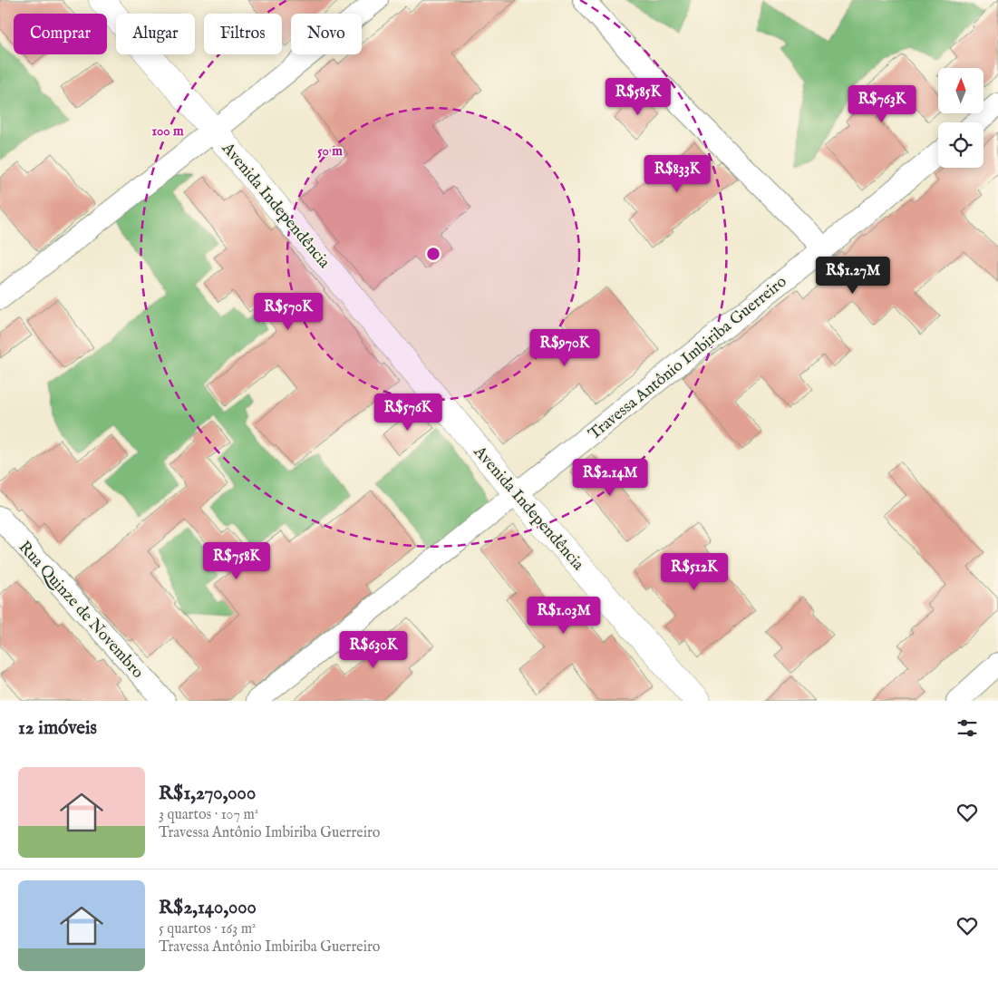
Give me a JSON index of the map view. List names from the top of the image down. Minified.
{"streets":{"street":["Avenida Independência","Travessa Antônio Imbiriba Guerreiro","Rua Quinze de Novembro"]},"crossings":[["Avenida Independência","Travessa Antônio Imbiriba Guerreiro"]],"north":"top","page":{"chip":["Comprar","Alugar","Filtros","Novo"],"price":["R$585K","R$763K","R$833K","R$1.27M","R$570K","R$970K","R$576K","R$2.14M","R$758K","R$512K","R$1.03M","R$630K"],"heading":"12 imóveis","list":[{"name":"R$1,270,000","note":"3 quartos · 107 m² · Travessa Antônio Imbiriba Guerreiro"},{"name":"R$2,140,000","note":"5 quartos · 163 m² · Travessa Antônio Imbiriba Guerreiro"}]},"rings":["100 m","50 m"]}
